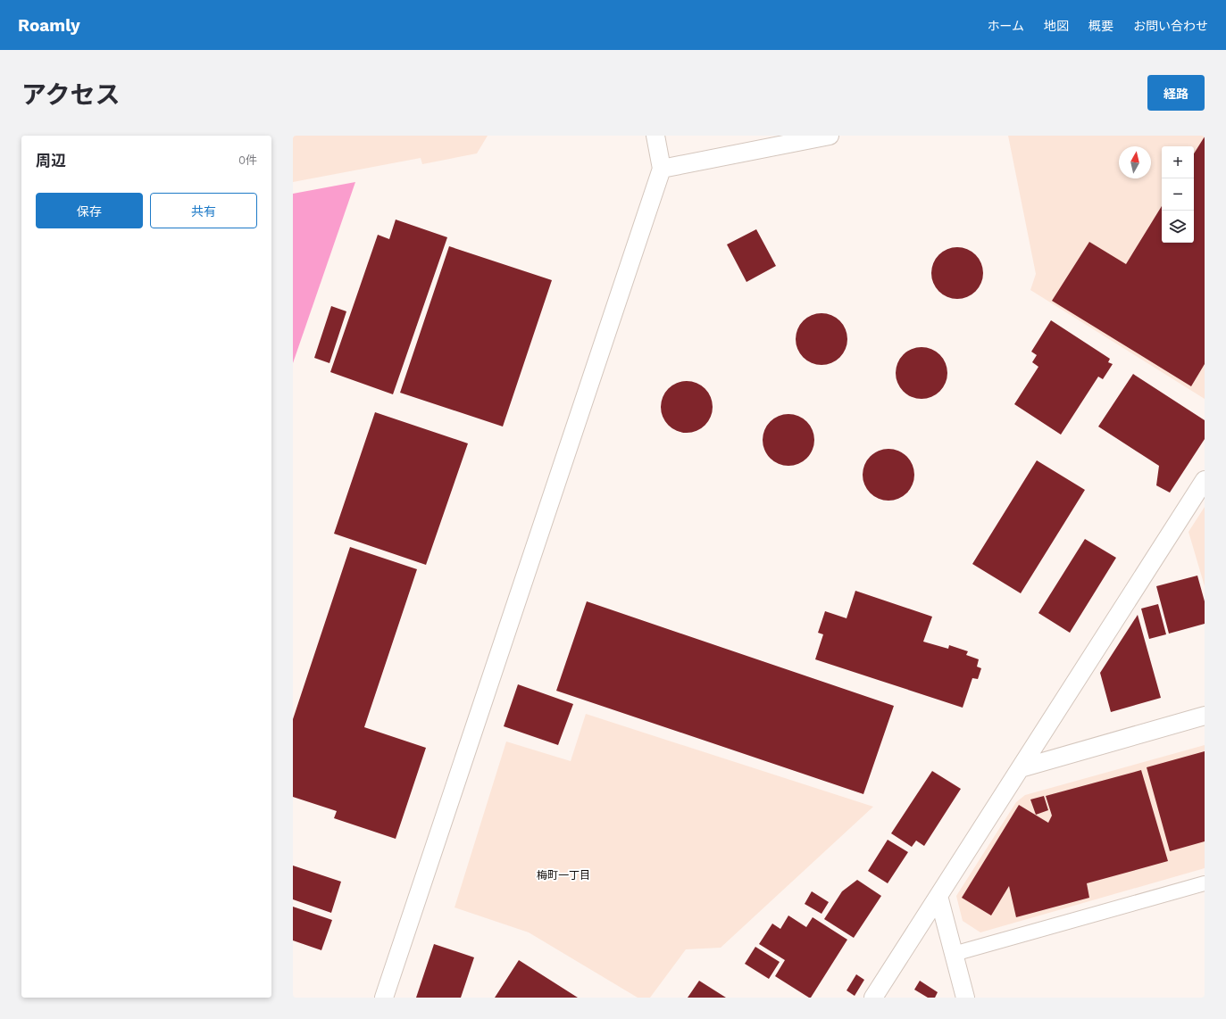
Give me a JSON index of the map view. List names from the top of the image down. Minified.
{"districts":["梅町一丁目"],"north":"top","page":{"header":"Roamly","nav":["ホーム","地図","概要","お問い合わせ"],"title":"アクセス","buttons":["経路",["保存","共有"]],"heading":["周辺","0件"],"map_buttons":["+","−"]}}
